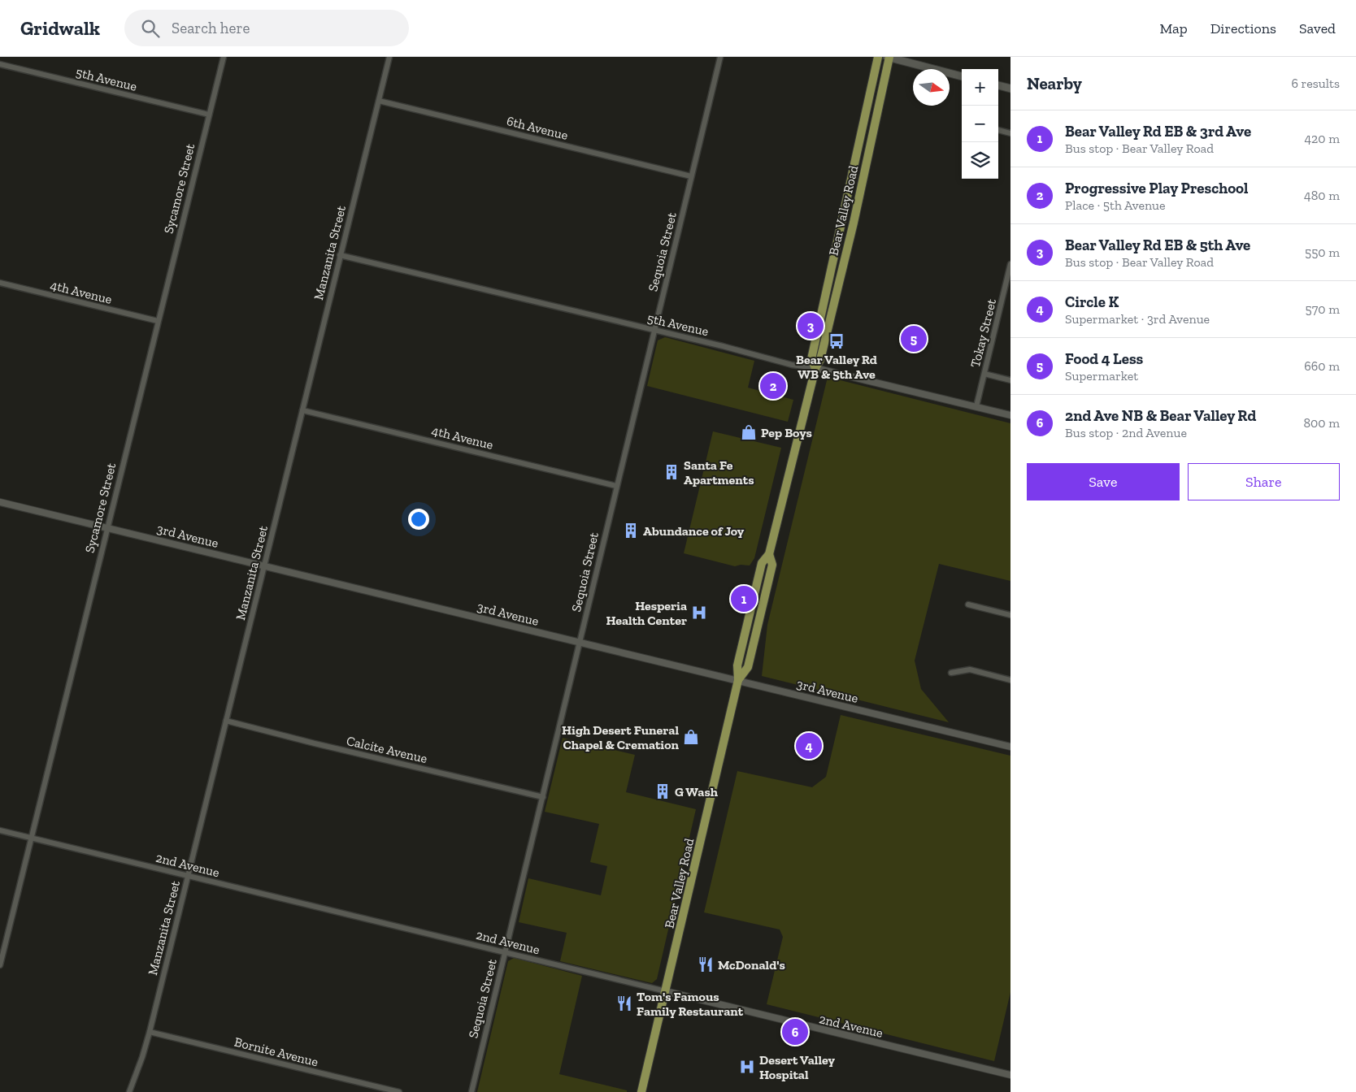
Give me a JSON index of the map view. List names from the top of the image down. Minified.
{"streets":{"main road":["Bear Valley Road"],"street":["5th Avenue","6th Avenue","Sycamore Street","Sequoia Street","Manzanita Street","4th Avenue","Tokay Street","3rd Avenue","Calcite Avenue","2nd Avenue","Bornite Avenue"]},"crossings":[["5th Avenue","Sycamore Street"],["5th Avenue","Bear Valley Road"],["5th Avenue","Sequoia Street"],["5th Avenue","Manzanita Street"],["5th Avenue","Tokay Street"],["6th Avenue","Sequoia Street"],["6th Avenue","Manzanita Street"],["Sycamore Street","4th Avenue"],["Sycamore Street","3rd Avenue"],["Sycamore Street","2nd Avenue"],["Bear Valley Road","3rd Avenue"],["Bear Valley Road","2nd Avenue"],["Sequoia Street","4th Avenue"],["Sequoia Street","3rd Avenue"],["Sequoia Street","Calcite Avenue"],["Sequoia Street","2nd Avenue"],["Manzanita Street","4th Avenue"],["Manzanita Street","3rd Avenue"],["Manzanita Street","Calcite Avenue"],["Manzanita Street","2nd Avenue"],["Manzanita Street","Bornite Avenue"]],"places":{"bus stop":["Bear Valley Rd WB & 5th Ave"],"shop":["Pep Boys","High Desert Funeral Chapel & Cremation"],"building":["Santa Fe Apartments","Abundance of Joy","G Wash"],"hospital":["Hesperia Health Center","Desert Valley Hospital"],"restaurant":["McDonald's","Tom's Famous Family Restaurant"]},"north":"right","page":{"header":"Gridwalk","search":"Search here","nav":["Map","Directions","Saved"],"heading":["Nearby","6 results"],"map_buttons":["+","−"],"list":[{"mark":"1","name":"Bear Valley Rd EB & 3rd Ave","note":"Bus stop · Bear Valley Road","value":"420 m"},{"mark":"2","name":"Progressive Play Preschool","note":"Place · 5th Avenue","value":"480 m"},{"mark":"3","name":"Bear Valley Rd EB & 5th Ave","note":"Bus stop · Bear Valley Road","value":"550 m"},{"mark":"4","name":"Circle K","note":"Supermarket · 3rd Avenue","value":"570 m"},{"mark":"5","name":"Food 4 Less","note":"Supermarket","value":"660 m"},{"mark":"6","name":"2nd Ave NB & Bear Valley Rd","note":"Bus stop · 2nd Avenue","value":"800 m"}],"pins":["3","5","2","1","4","6"],"buttons":["Save","Share"]}}
